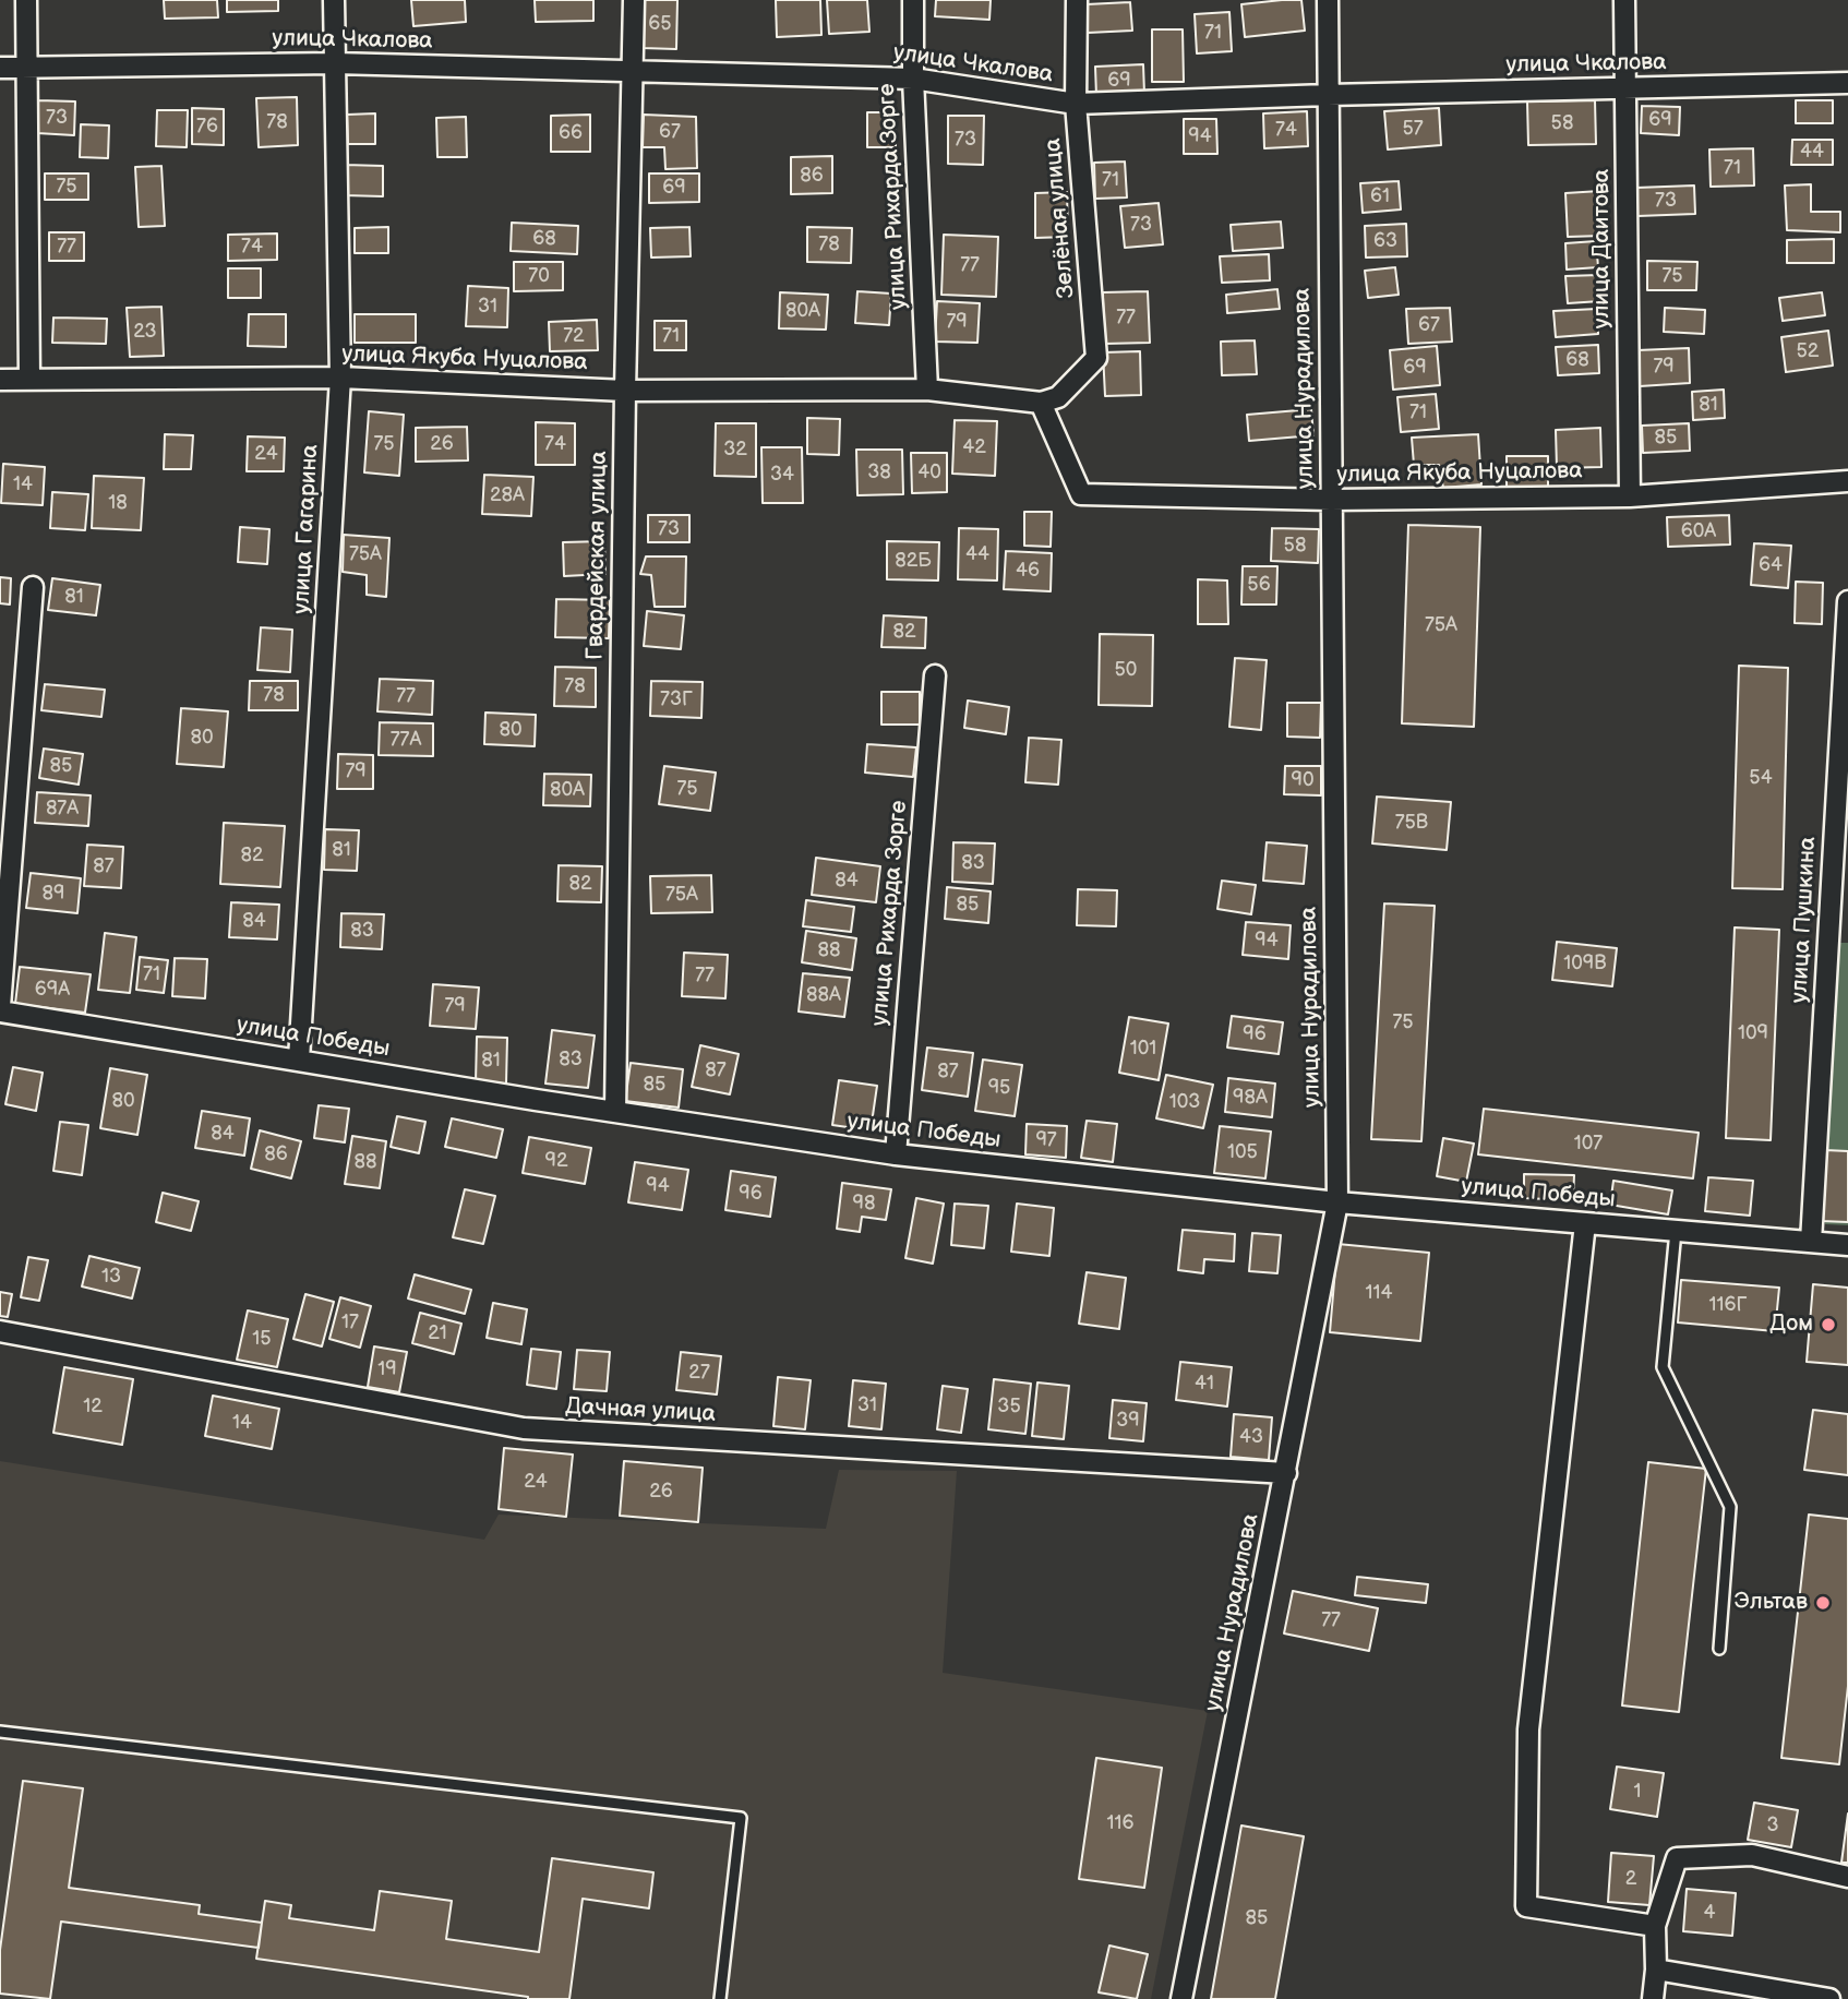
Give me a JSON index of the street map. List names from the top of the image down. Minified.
{"streets":{"street":["улица Чкалова","улица Рихарда Зорге","Зелёная улица","улица Даитова","улица Якуба Нуцалова","улица Нурадилова","улица Гагарина","Гвардейская улица","улица Пушкина","улица Победы","Дачная улица"]},"crossings":[["улица Чкалова","улица Рихарда Зорге"],["улица Чкалова","Зелёная улица"],["улица Чкалова","улица Даитова"],["улица Чкалова","улица Нурадилова"],["улица Чкалова","улица Гагарина"],["улица Чкалова","Гвардейская улица"],["улица Рихарда Зорге","улица Якуба Нуцалова"],["улица Рихарда Зорге","улица Победы"],["Зелёная улица","улица Якуба Нуцалова"],["улица Даитова","улица Якуба Нуцалова"],["улица Якуба Нуцалова","улица Нурадилова"],["улица Якуба Нуцалова","улица Гагарина"],["улица Якуба Нуцалова","Гвардейская улица"],["улица Нурадилова","улица Победы"],["улица Нурадилова","Дачная улица"],["улица Гагарина","улица Победы"],["Гвардейская улица","улица Победы"],["улица Пушкина","улица Победы"]],"places":["Дом","Эльтав"],"house_numbers":["65","71","69","73","69","78","58","76","57","74","67","66","94","73","44","71","86","71","75","69","61","73","73","68","63","78","77","74","77","70","75","31","80А","77","79","67","23","72","71","52","68","79","69","81","71","85","75","26","74","42","32","24","38","40","34","14","28А","18","73","60А","58","75А","44","82Б","64","46","56","81","75А","82","50","78","78","77","73Г","80","80","77А","85","79","54","90","75","80А","87А","75В","81","82","83","87","84","82","89","75А","85","84","83","94","88","109В","71","77","69А","88А","79","75","109","96","101","83","81","87","87","85","95","98А","80","103","84","97","107","105","86","92","88","94","96","98","13","114","116Г","17","21","15","19","27","41","31","12","35","39","14","43","24","26","77","1","116","3","2","4","85"]}
